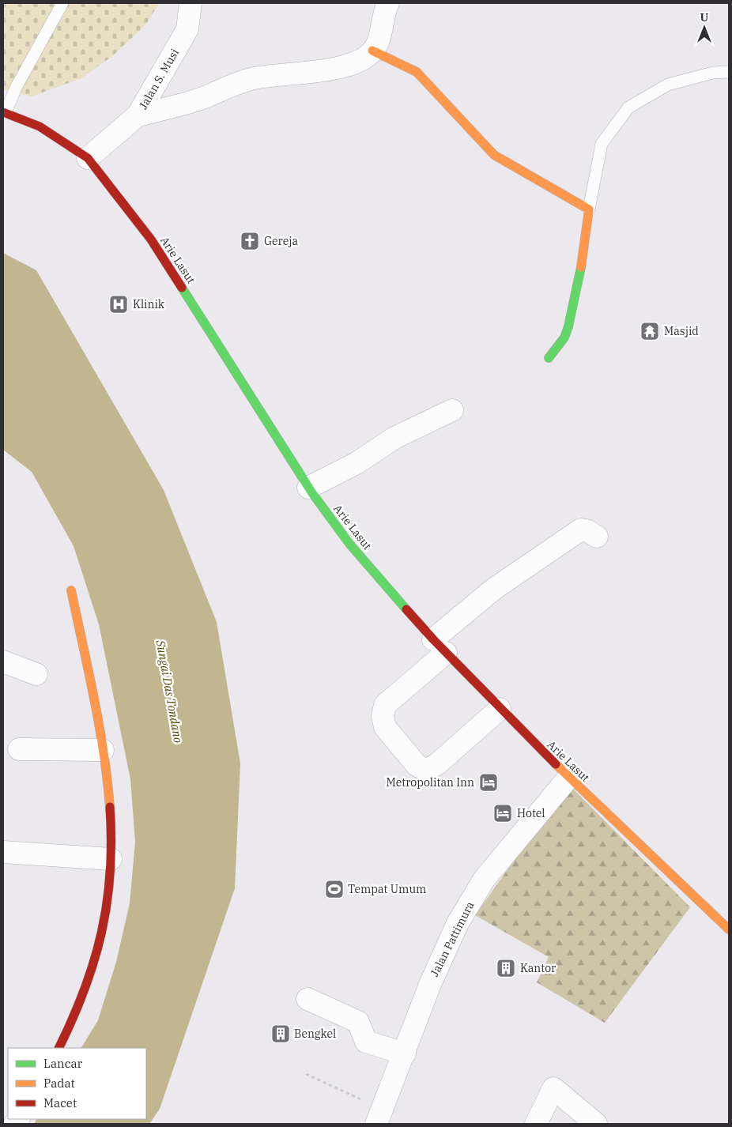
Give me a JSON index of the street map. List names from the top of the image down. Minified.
{"streets":{"main road":["Arie Lasut"],"street":["Jalan S. Musi","Jalan Pattimura"]},"crossings":[["Jalan S. Musi","Arie Lasut"],["Arie Lasut","Jalan Pattimura"]],"water":["Sungai Das Tondano"],"places":{"church":["Gereja"],"hospital":["Klinik"],"temple":["Masjid"],"hotel":["Metropolitan Inn","Hotel"],"sports":["Tempat Umum"],"building":["Kantor","Bengkel"]},"legend":["Lancar","Padat","Macet"],"north":"top"}
